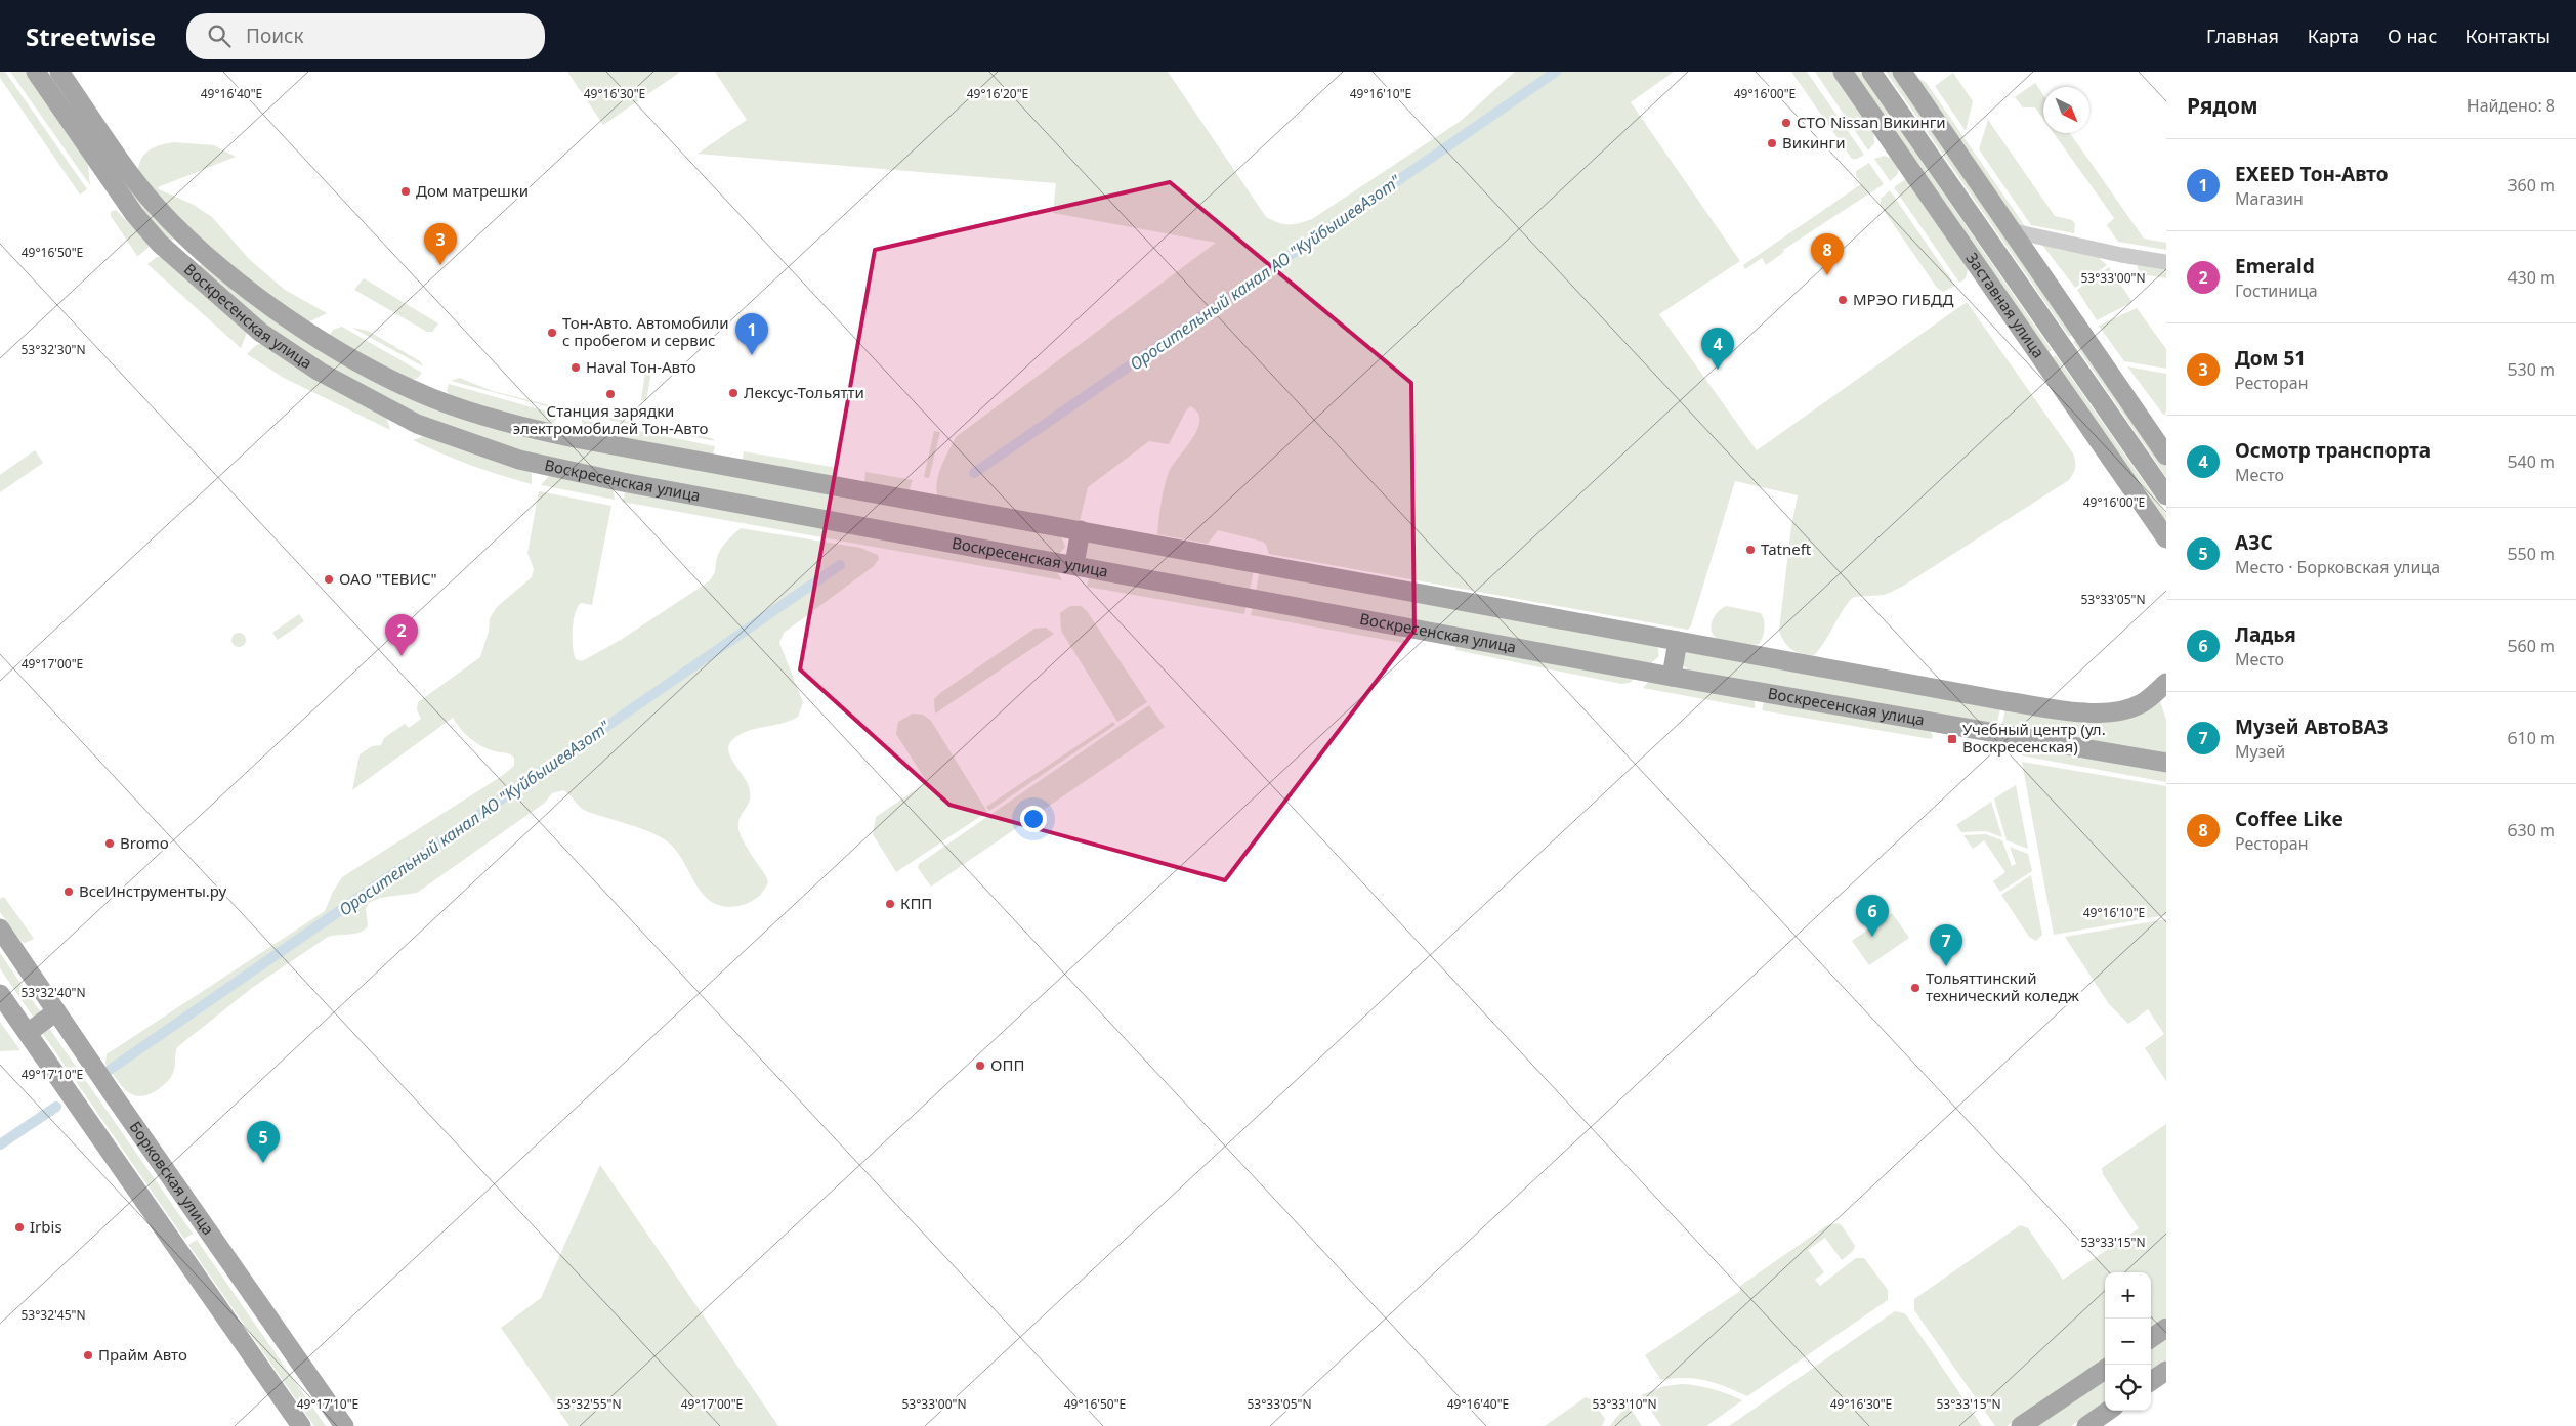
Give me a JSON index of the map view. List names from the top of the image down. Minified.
{"streets":{"main road":["Заставная улица","Воскресенская улица","Борковская улица"]},"water":["Оросительный канал АО \"КуйбышевАзот\""],"places":{"other":["СТО Nissan Викинги","Викинги","Дом матрешки","МРЭО ГИБДД","Тон-Авто. Автомобили с пробегом и сервис","Haval Тон-Авто","Лексус-Тольятти","Станция зарядки электромобилей Тон-Авто","Tatneft","ОАО \"ТЕВИС\"","Bromo","ВсеИнструменты.ру","КПП","Тольяттинский технический коледж","ОПП","Irbis","Прайм Авто"],"transit":["Учебный центр (ул. Воскресенская)"]},"north":"bottom right","page":{"header":"Streetwise","search":"Поиск","nav":["Главная","Карта","О нас","Контакты"],"heading":["Рядом","Найдено: 8"],"list":[{"mark":"1","name":"EXEED Тон-Авто","note":"Магазин","value":"360 m"},{"mark":"2","name":"Emerald","note":"Гостиница","value":"430 m"},{"mark":"3","name":"Дом 51","note":"Ресторан","value":"530 m"},{"mark":"4","name":"Осмотр транспорта","note":"Место","value":"540 m"},{"mark":"5","name":"АЗС","note":"Место · Борковская улица","value":"550 m"},{"mark":"6","name":"Ладья","note":"Место","value":"560 m"},{"mark":"7","name":"Музей АвтоВАЗ","note":"Музей","value":"610 m"},{"mark":"8","name":"Coffee Like","note":"Ресторан","value":"630 m"}],"pins":["3","8","1","4","2","6","7","5"],"map_buttons":["+","−"]},"coordinates":["49°16'40\"E","49°16'30\"E","49°16'20\"E","49°16'10\"E","49°16'00\"E","49°16'50\"E","53°33'00\"N","53°32'30\"N","53°33'05\"N","49°17'00\"E","53°32'40\"N","49°17'10\"E","53°33'15\"N","53°32'45\"N","53°32'55\"N","53°33'10\"N"]}
